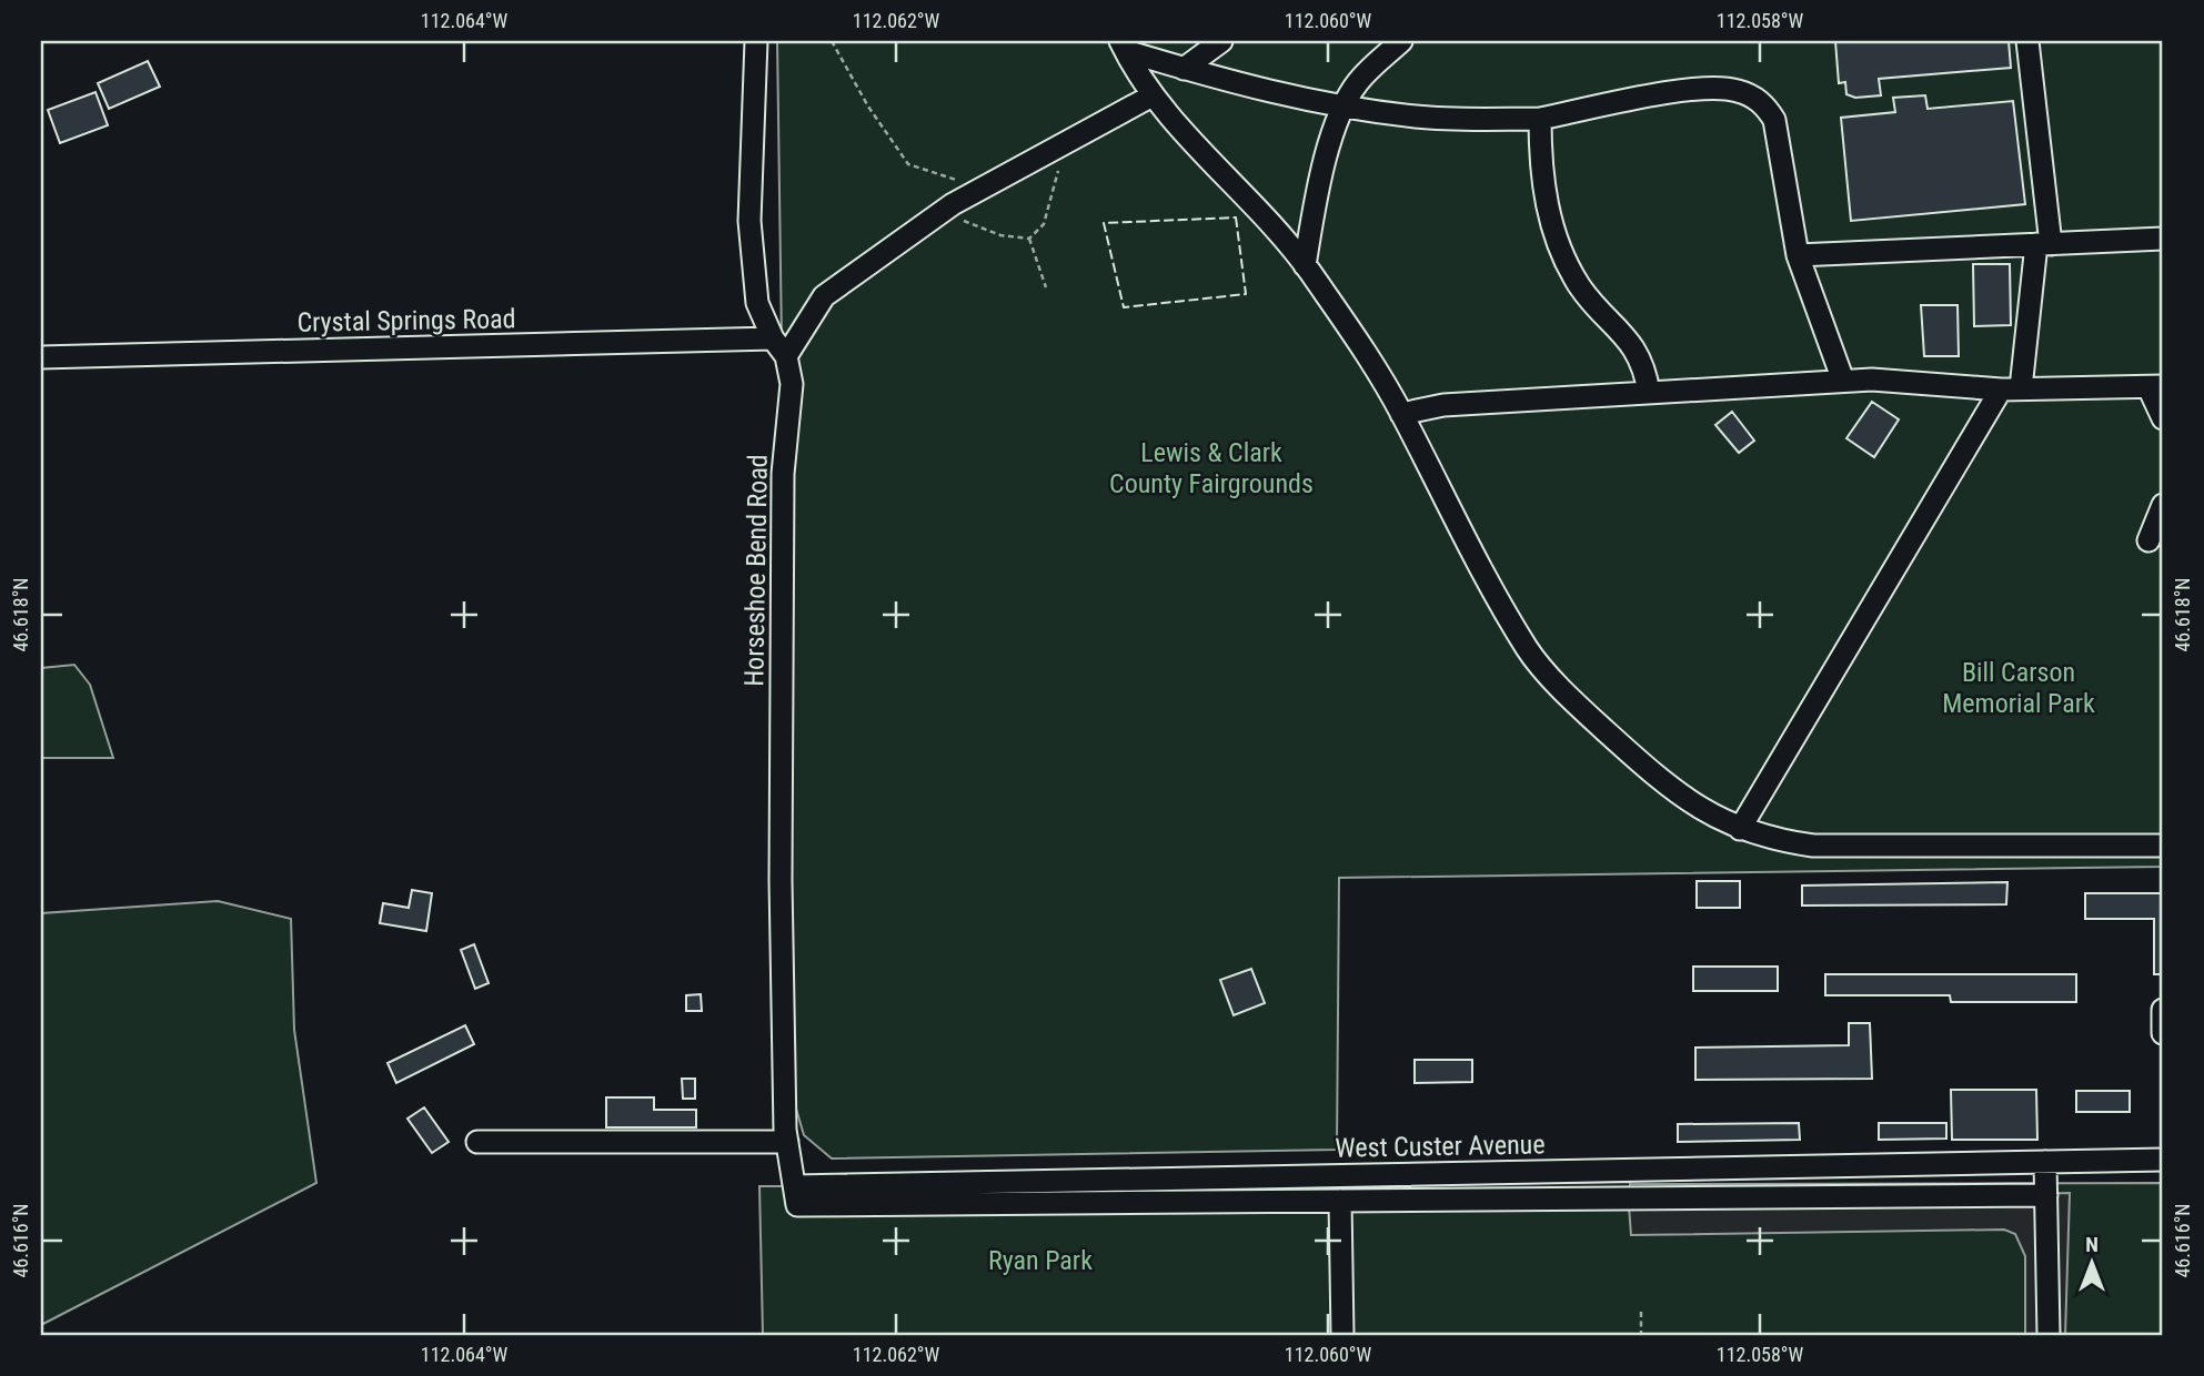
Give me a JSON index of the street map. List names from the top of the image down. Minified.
{"streets":{"street":["Crystal Springs Road","Horseshoe Bend Road","West Custer Avenue"]},"crossings":[["Crystal Springs Road","Horseshoe Bend Road"]],"parks":["Lewis & Clark County Fairgrounds","Bill Carson Memorial Park","Ryan Park"],"north":"top","coordinates":["112.064°W","112.062°W","112.060°W","112.058°W","46.618°N","46.616°N"]}
